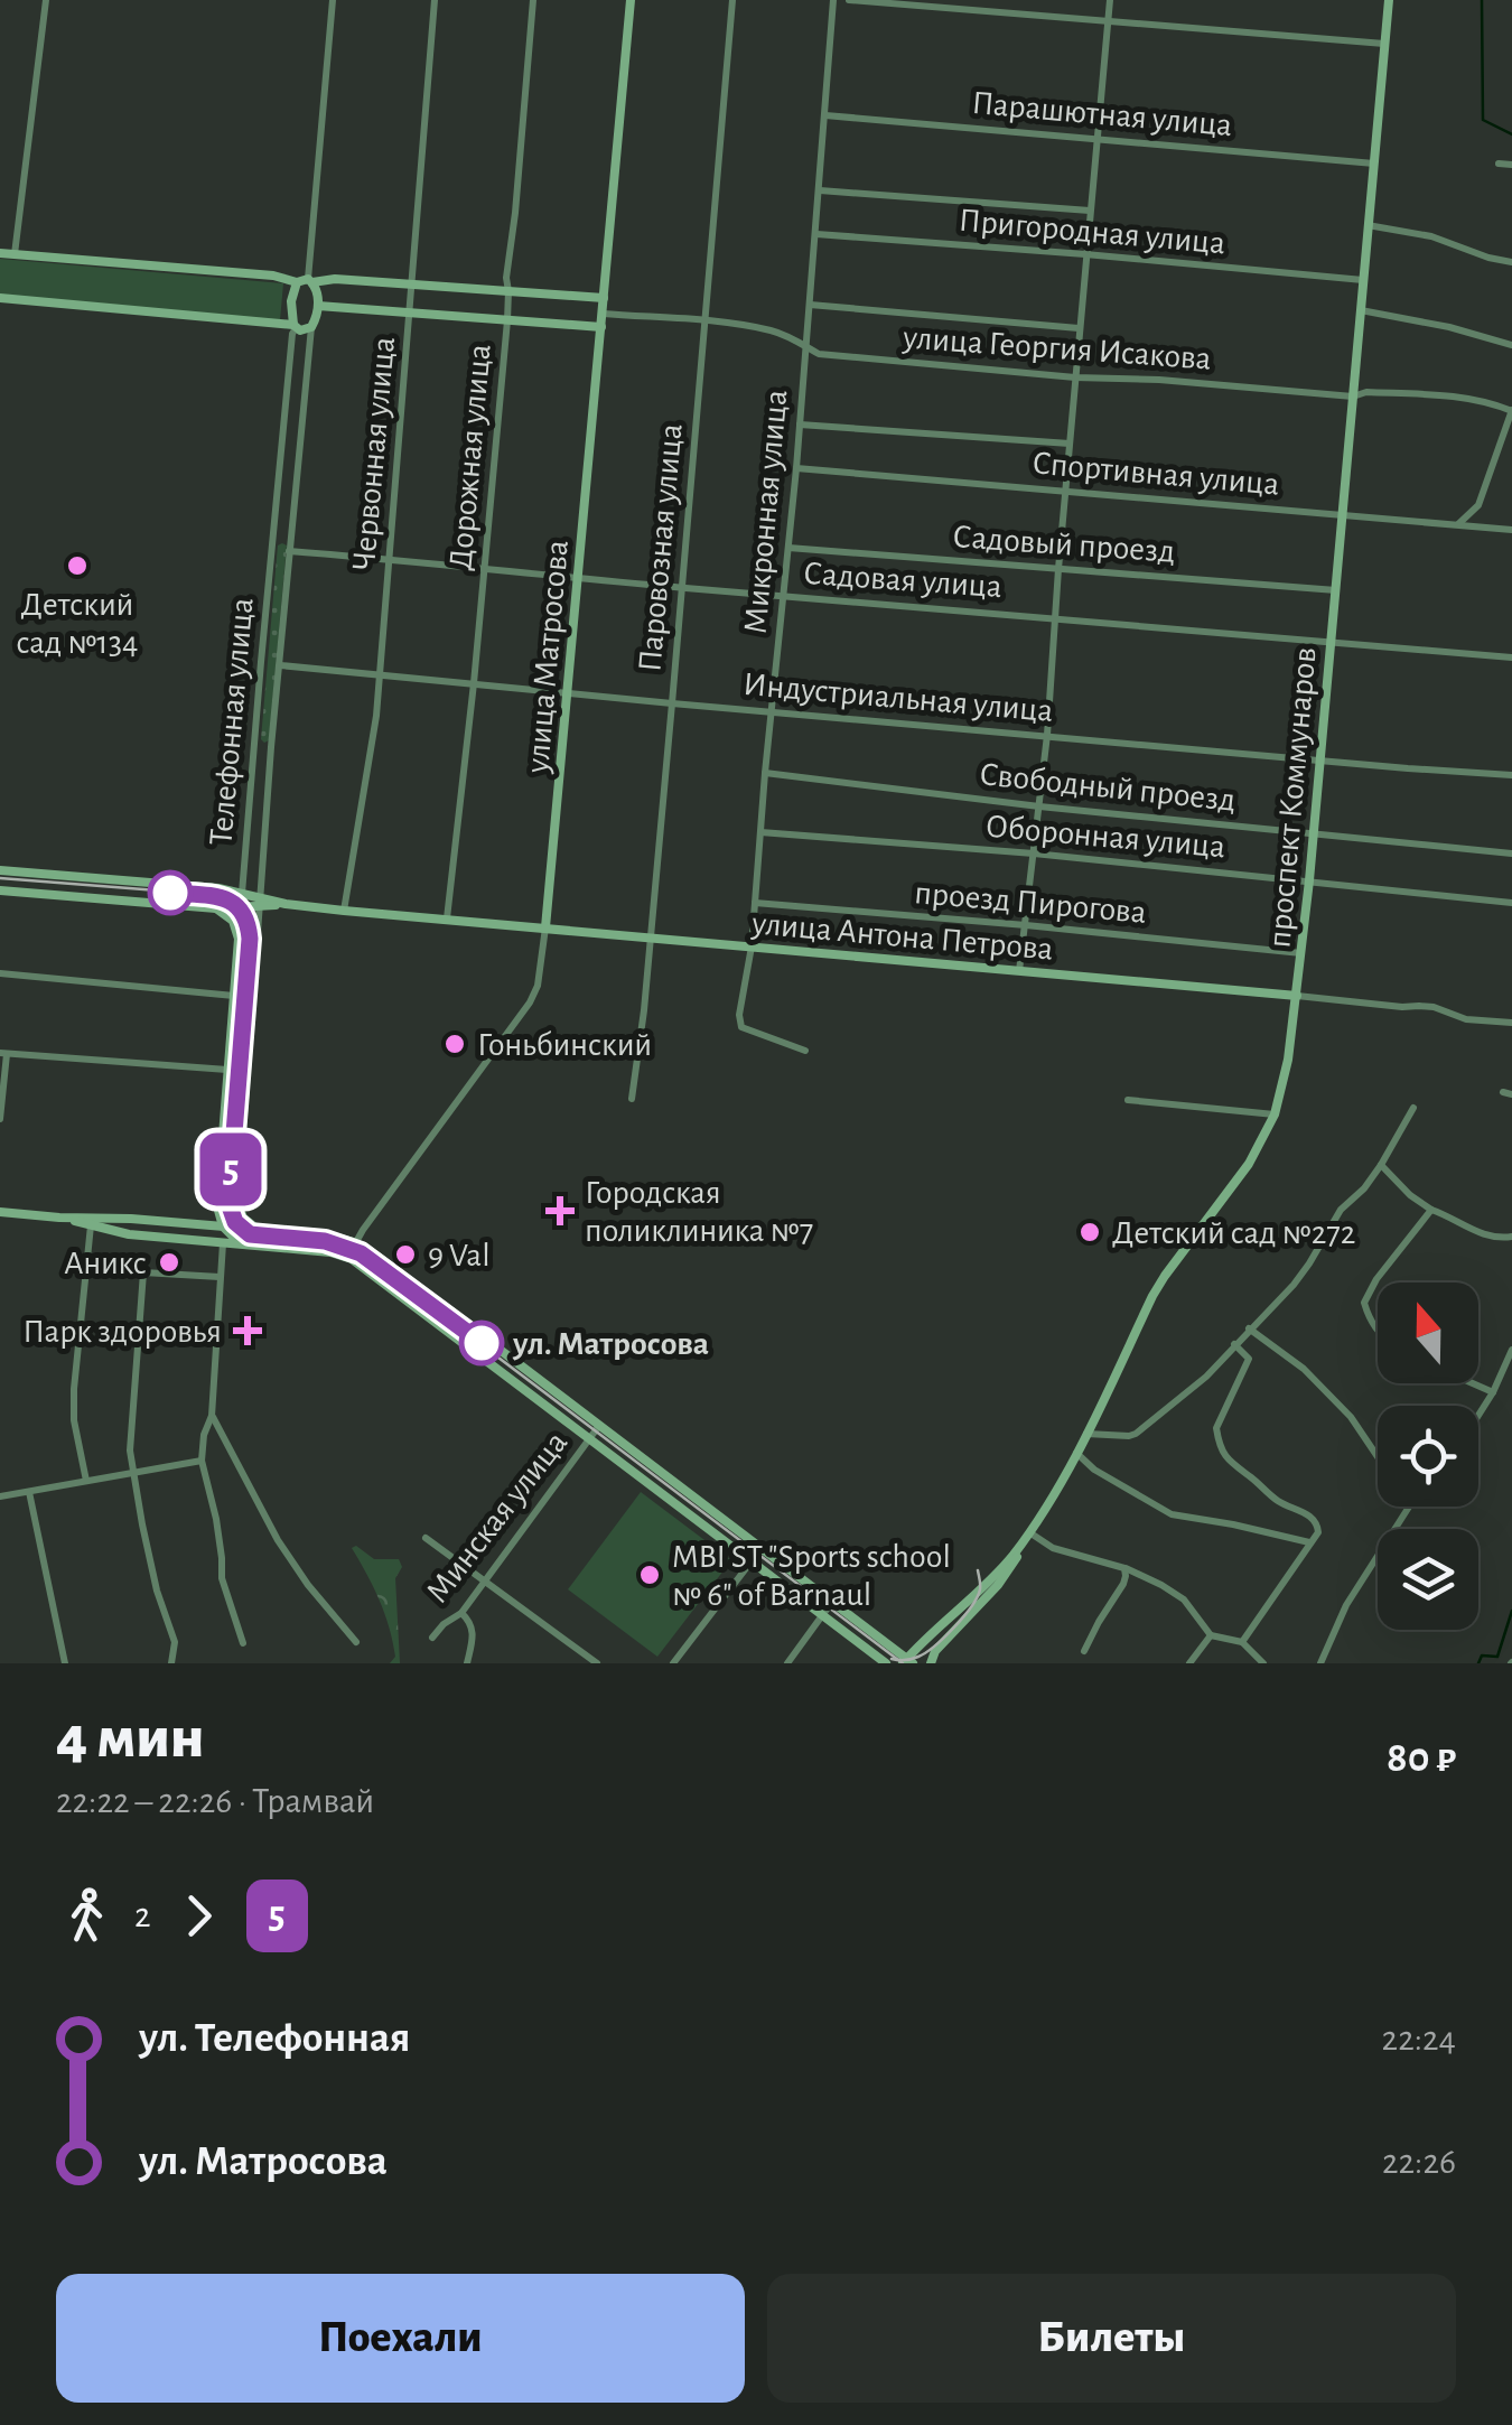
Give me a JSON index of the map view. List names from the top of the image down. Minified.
{"streets":{"street":["Парашютная улица","Пригородная улица","улица Георгия Исакова","Червонная улица","Дорожная улица","Спортивная улица","Микронная улица","Садовый проезд","Паровозная улица","Садовая улица","улица Матросова","Индустриальная улица","Телефонная улица","Свободный проезд","проспект Коммунаров","Оборонная улица","проезд Пирогова","улица Антона Петрова","Минская улица"]},"crossings":[["Парашютная улица","Микронная улица"],["Парашютная улица","проспект Коммунаров"],["Пригородная улица","Микронная улица"],["Пригородная улица","проспект Коммунаров"],["улица Георгия Исакова","Микронная улица"],["улица Георгия Исакова","Паровозная улица"],["улица Георгия Исакова","улица Матросова"],["улица Георгия Исакова","проспект Коммунаров"],["Червонная улица","Садовая улица"],["Червонная улица","Индустриальная улица"],["Червонная улица","улица Антона Петрова"],["Дорожная улица","Садовая улица"],["Дорожная улица","Индустриальная улица"],["Дорожная улица","улица Антона Петрова"],["Спортивная улица","Микронная улица"],["Спортивная улица","проспект Коммунаров"],["Микронная улица","Садовый проезд"],["Микронная улица","Садовая улица"],["Микронная улица","Индустриальная улица"],["Микронная улица","Свободный проезд"],["Микронная улица","Оборонная улица"],["Микронная улица","проезд Пирогова"],["Микронная улица","улица Антона Петрова"],["Садовый проезд","проспект Коммунаров"],["Паровозная улица","Садовая улица"],["Паровозная улица","Индустриальная улица"],["Паровозная улица","улица Антона Петрова"],["Садовая улица","улица Матросова"],["Садовая улица","Телефонная улица"],["Садовая улица","проспект Коммунаров"],["улица Матросова","Индустриальная улица"],["улица Матросова","улица Антона Петрова"],["Индустриальная улица","Телефонная улица"],["Индустриальная улица","проспект Коммунаров"],["Телефонная улица","улица Антона Петрова"],["Свободный проезд","проспект Коммунаров"],["проспект Коммунаров","Оборонная улица"],["проспект Коммунаров","проезд Пирогова"],["проспект Коммунаров","улица Антона Петрова"]],"places":{"other":["Детский сад №134","Гоньбинский","Детский сад №272","9 Val","Аникс","ул. Матросова","MBI ST \"Sports school № 6\" of Barnaul"],"health":["Городская поликлиника №7","Парк здоровья"]},"lines":["tram line 5"],"north":"top","page":{"on_map":"5","heading":["4 мин","22:22 – 22:26 · Трамвай","80 ₽"],"legs":["2","5"],"list":[{"name":"ул. Телефонная","value":"22:24"},{"name":"ул. Матросова","value":"22:26"}],"buttons":["Поехали","Билеты"]}}
